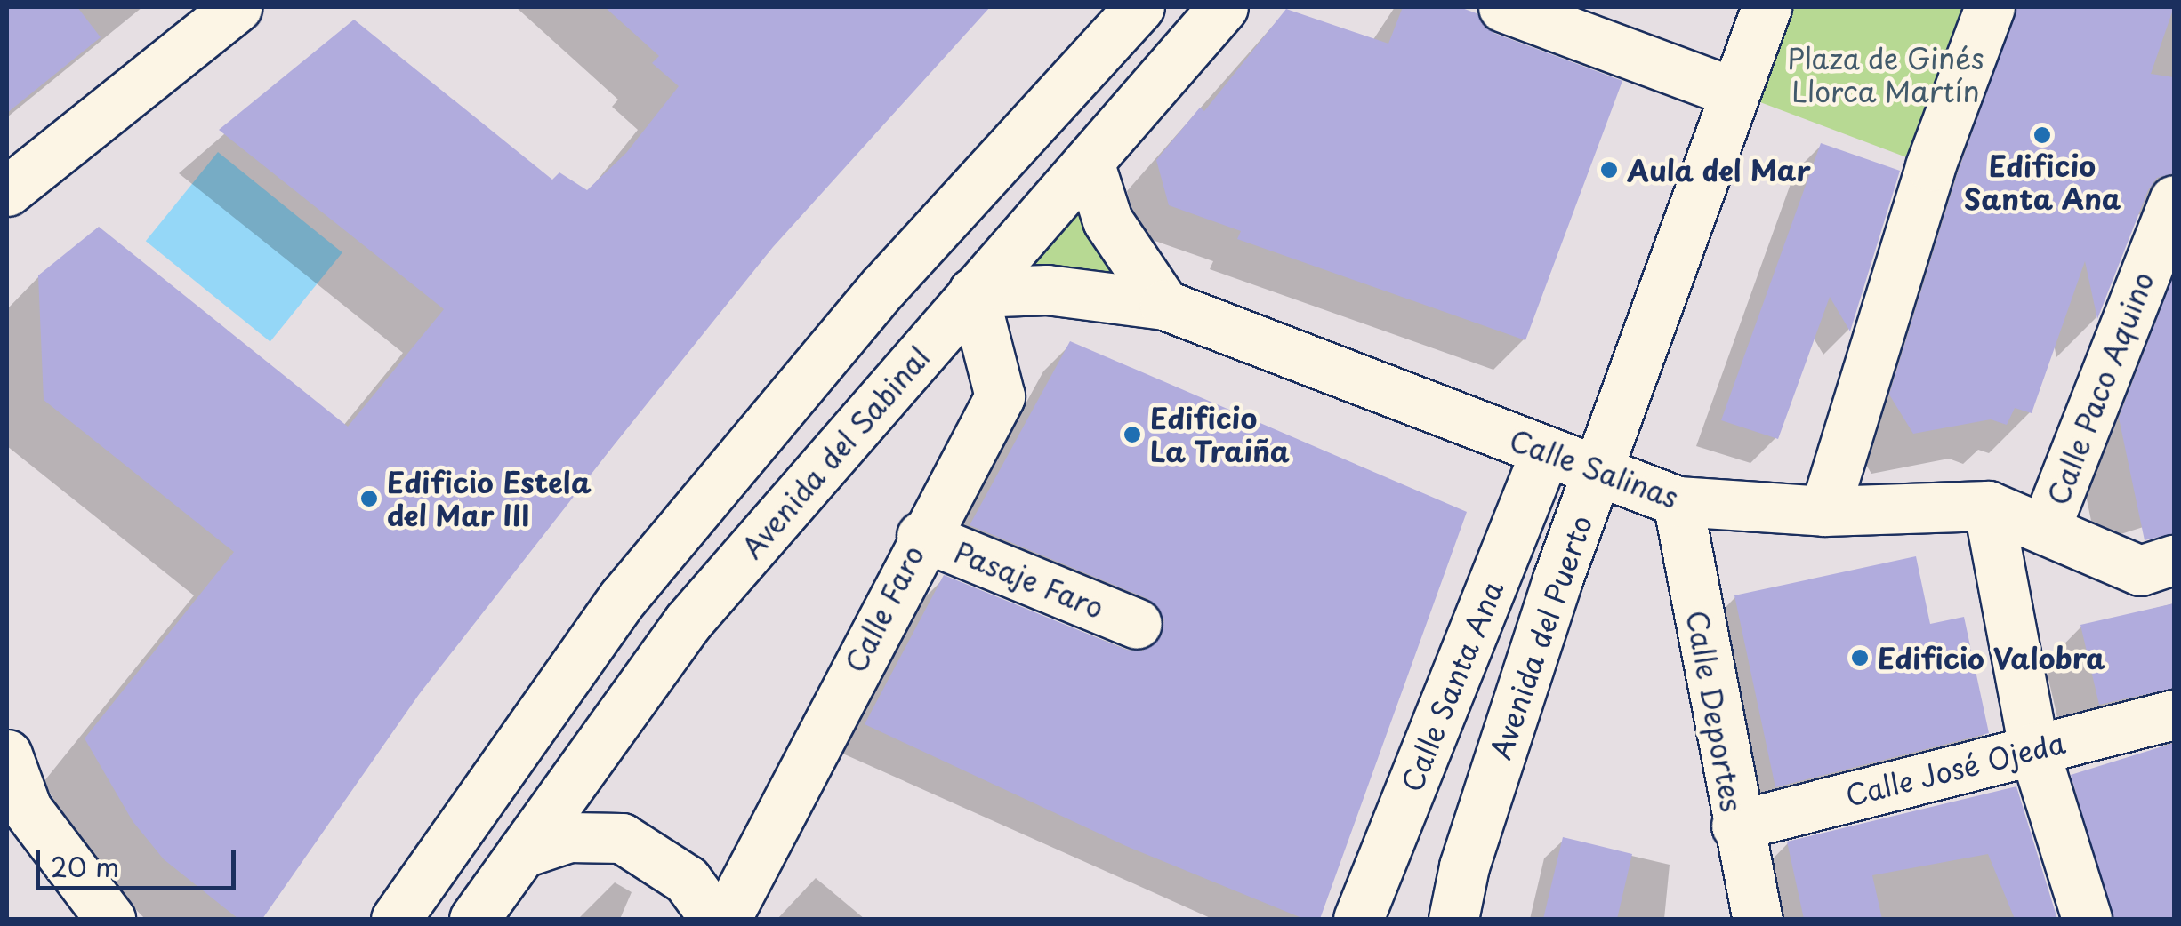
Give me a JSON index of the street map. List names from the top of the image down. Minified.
{"streets":{"street":["Calle Paco Aquino","Avenida del Sabinal","Calle Salinas","Pasaje Faro","Calle Faro","Avenida del Puerto","Calle Santa Ana","Calle Deportes","Calle José Ojeda"]},"crossings":[["Calle Paco Aquino","Calle Salinas"],["Avenida del Sabinal","Calle Salinas"],["Avenida del Sabinal","Calle Faro"],["Calle Salinas","Calle Faro"],["Calle Salinas","Avenida del Puerto"],["Calle Salinas","Calle Santa Ana"],["Calle Salinas","Calle Deportes"],["Pasaje Faro","Calle Faro"],["Calle Deportes","Calle José Ojeda"]],"parks":["Plaza de Ginés Llorca Martín"],"places":["Edificio Santa Ana","Aula del Mar","Edificio La Traiña","Edificio Estela del Mar III","Edificio Valobra"],"scale_bar":"20 m"}
